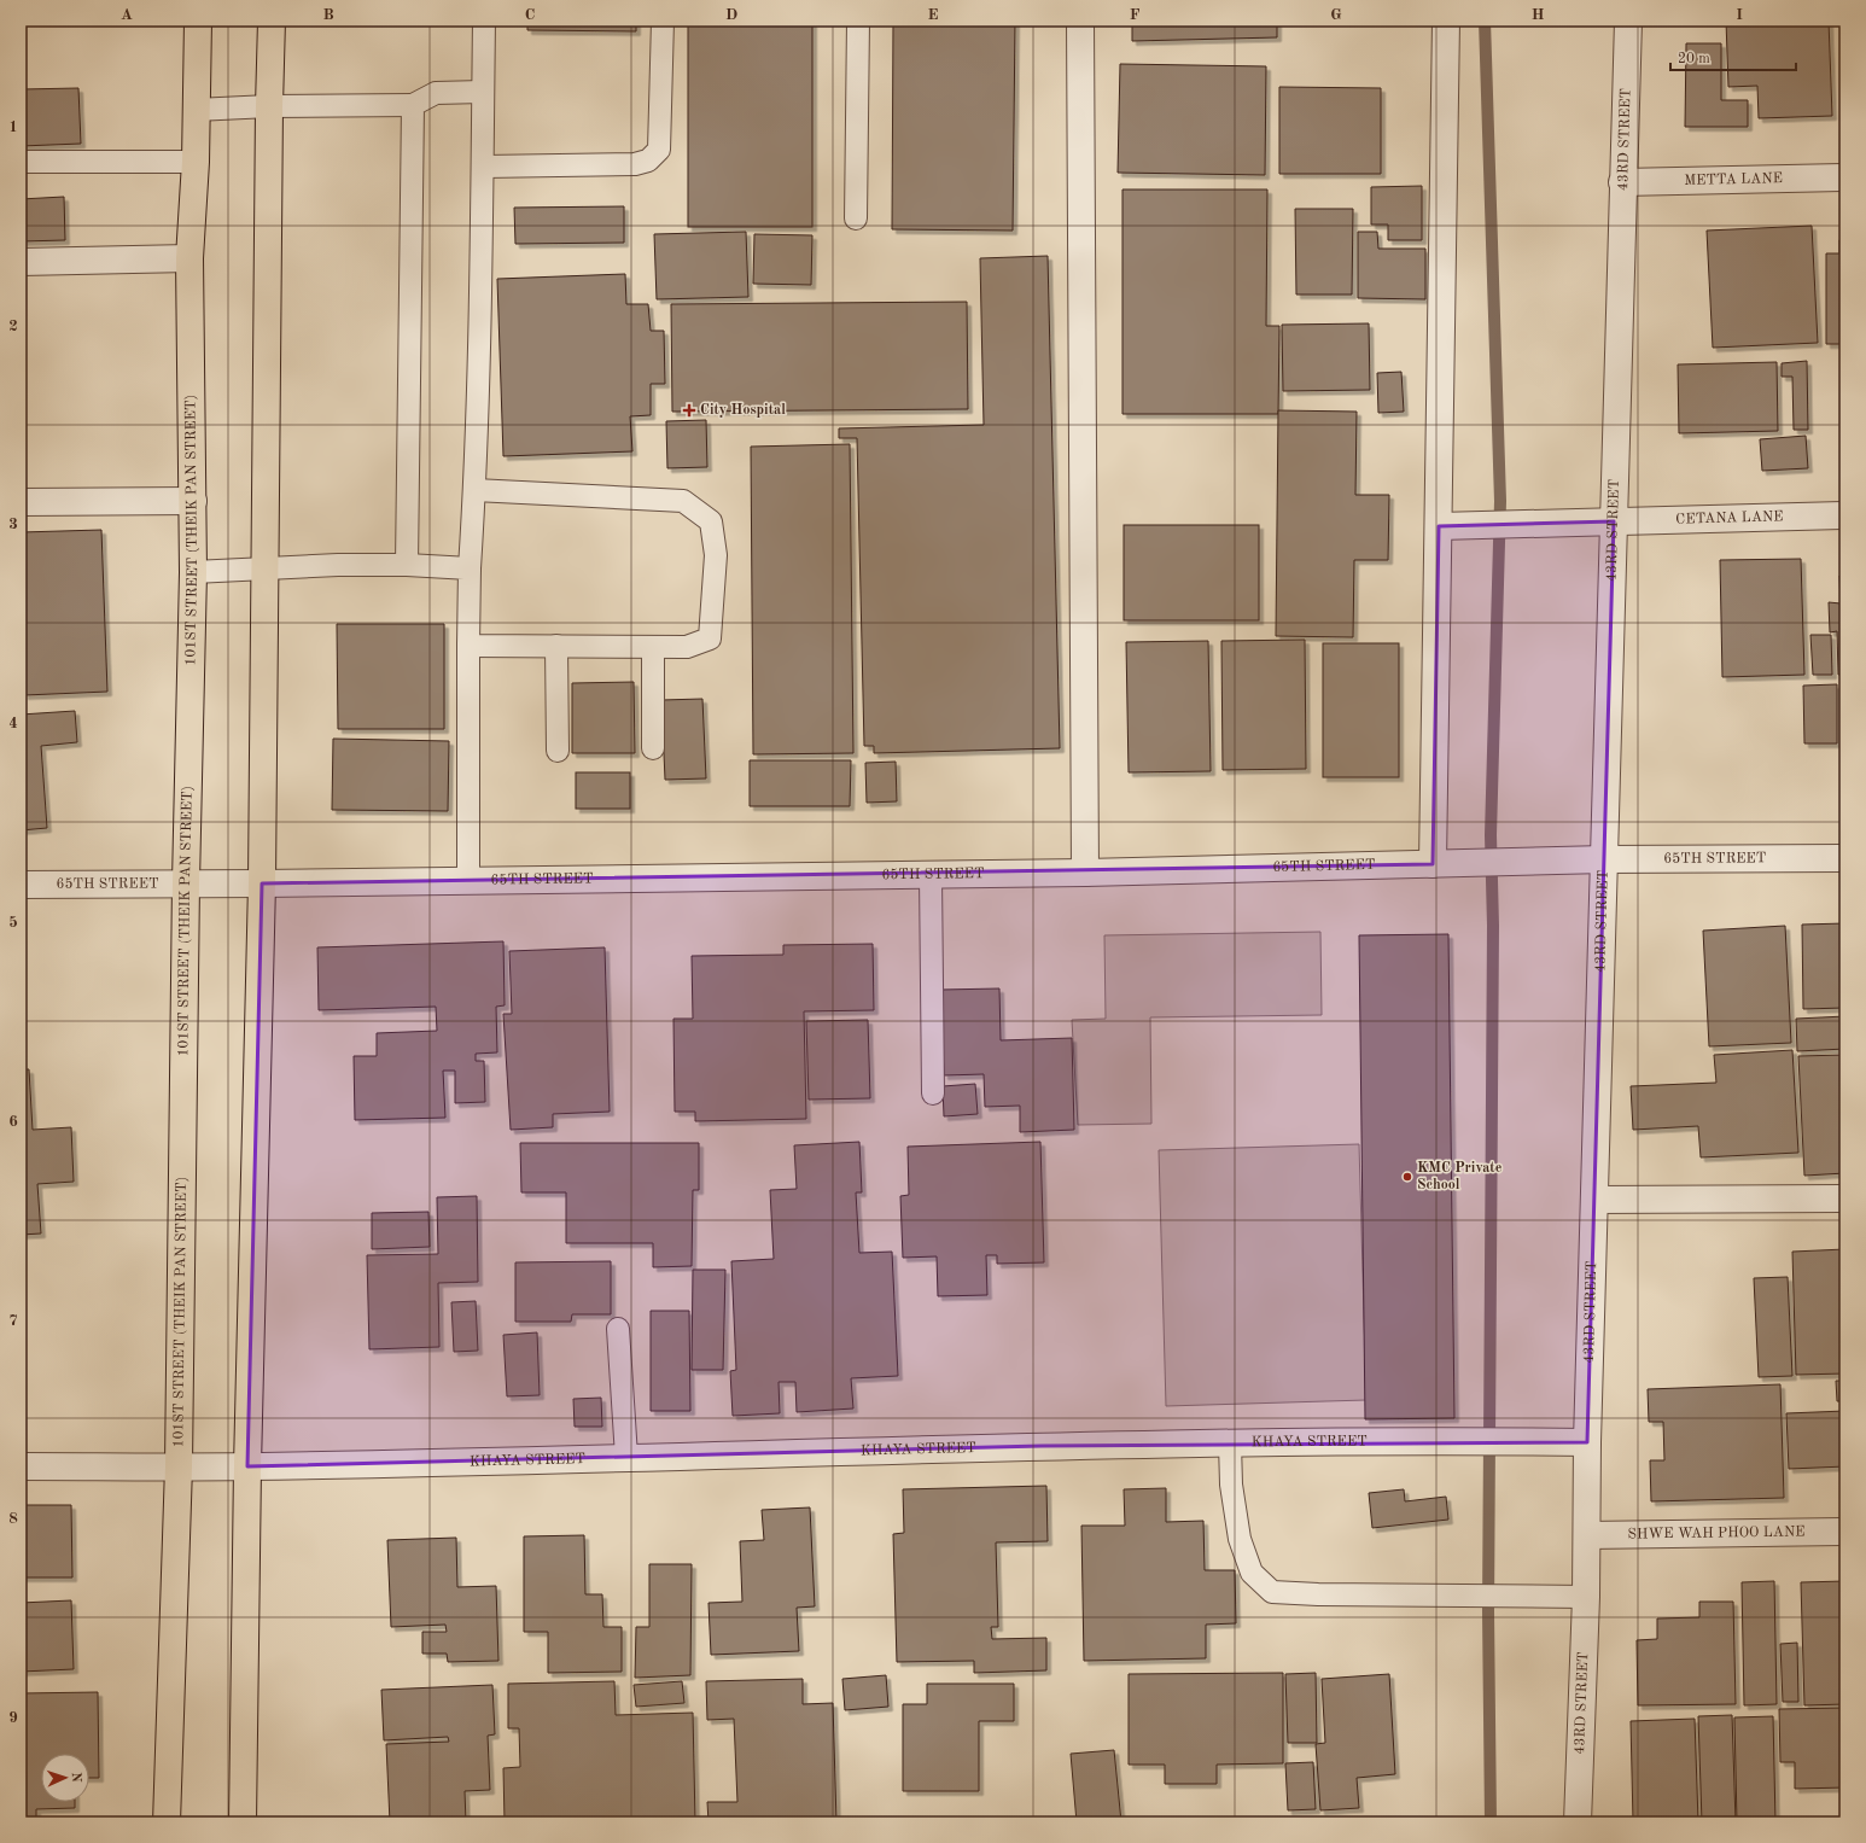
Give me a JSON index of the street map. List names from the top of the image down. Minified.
{"streets":{"main road":["101ST STREET (THEIK PAN STREET)"],"street":["43RD STREET","METTA LANE","CETANA LANE","65TH STREET","KHAYA STREET","SHWE WAH PHOO LANE"]},"crossings":[["43RD STREET","METTA LANE"],["43RD STREET","CETANA LANE"],["43RD STREET","65TH STREET"],["43RD STREET","KHAYA STREET"],["43RD STREET","SHWE WAH PHOO LANE"],["101ST STREET (THEIK PAN STREET)","65TH STREET"],["101ST STREET (THEIK PAN STREET)","KHAYA STREET"]],"places":{"health":["City Hospital"],"other":["KMC Private School"]},"scale_bar":"20 m","north":"right","grid":{"columns":["A","B","C","D","E","F","G","H","I"],"rows":["1","2","3","4","5","6","7","8","9"]}}
